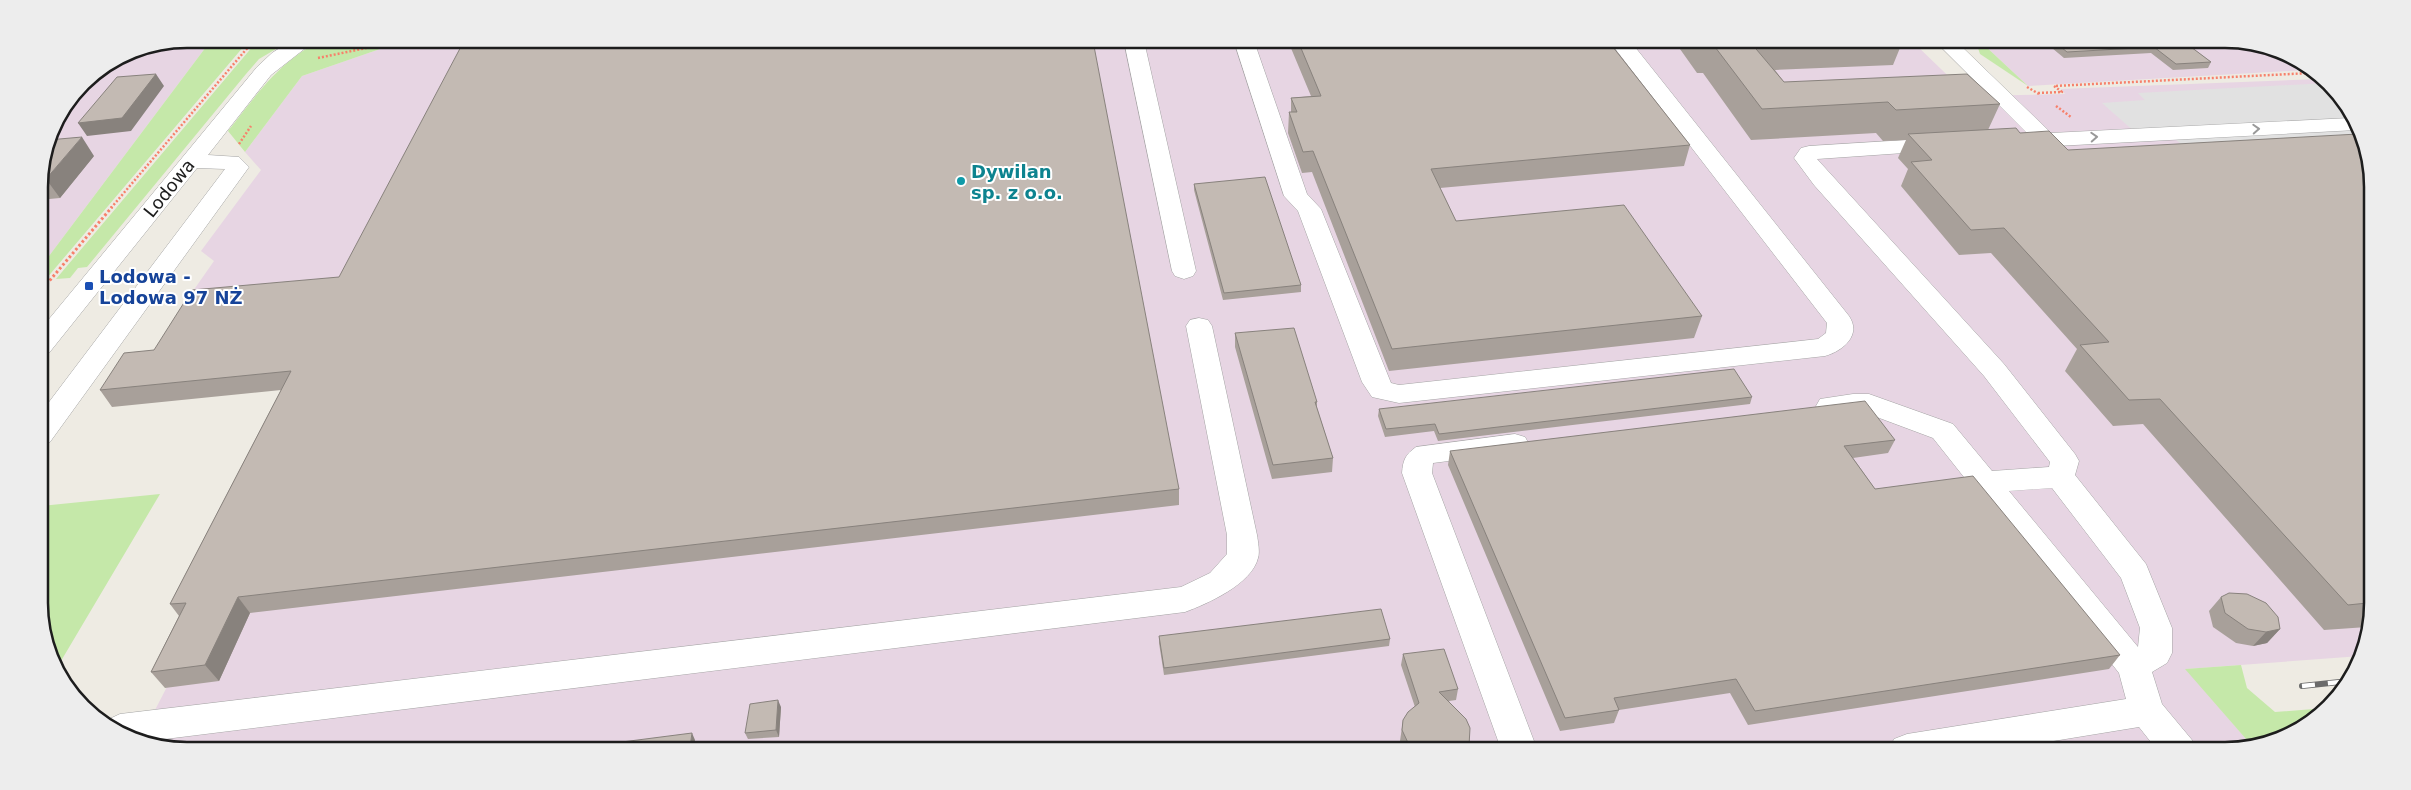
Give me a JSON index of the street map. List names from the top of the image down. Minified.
{"streets":{"street":["Lodowa"]},"places":{"other":["Dywilan sp. z o.o."],"transit":["Lodowa - Lodowa 97 NŻ"]}}
